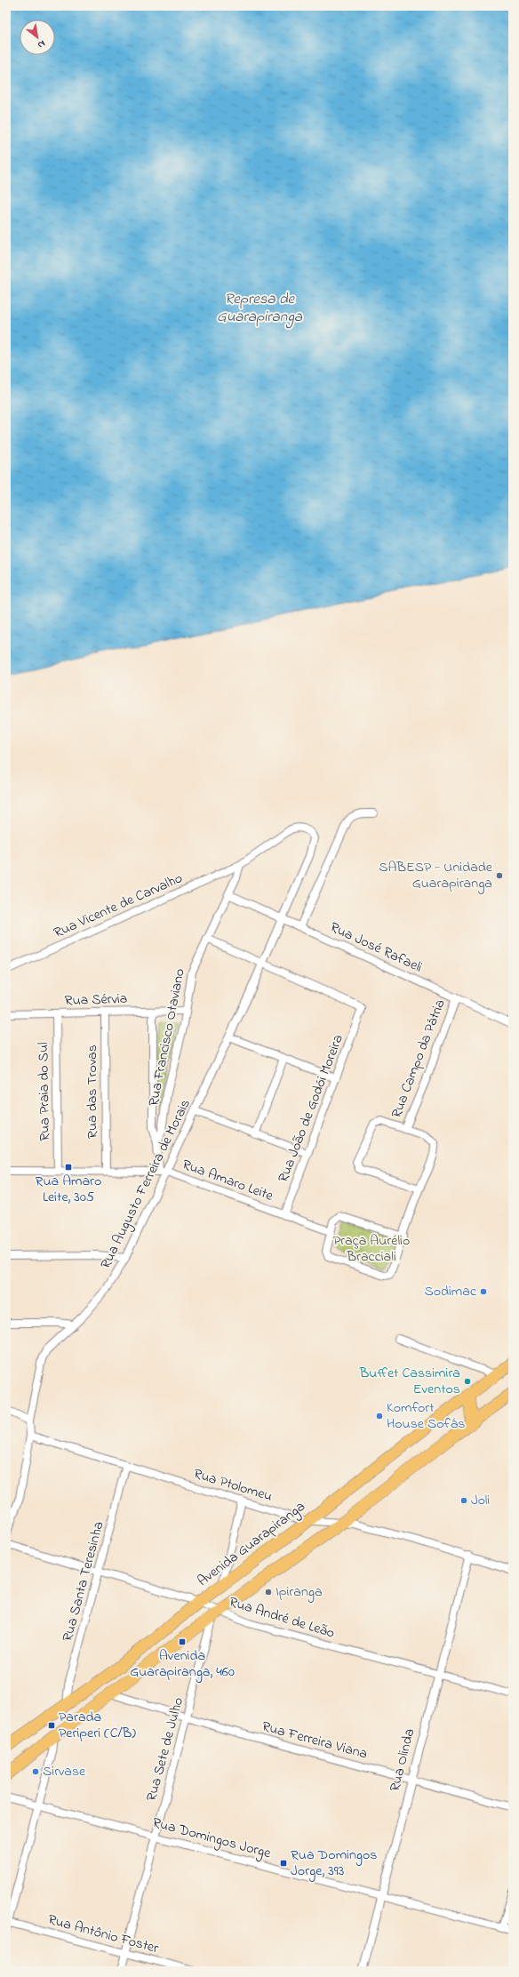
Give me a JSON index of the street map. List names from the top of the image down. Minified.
{"streets":{"main road":["Avenida Guarapiranga"],"street":["Rua Vicente de Carvalho","Rua José Rafaeli","Rua Sérvia","Rua Francisco Otaviano","Rua Campo da Pátria","Rua Praia do Sul","Rua das Trovas","Rua João de Godói Moreira","Rua Amaro Leite","Rua Augusto Ferreira de Morais","Rua Ptolomeu","Rua Santa Teresinha","Rua André de Leão","Rua Ferreira Viana","Rua Sete de Julho","Rua Olinda","Rua Domingos Jorge","Rua Antônio Foster"]},"crossings":[["Rua Vicente de Carvalho","Rua Francisco Otaviano"],["Rua Vicente de Carvalho","Rua Augusto Ferreira de Morais"],["Rua José Rafaeli","Rua Francisco Otaviano"],["Rua José Rafaeli","Rua Campo da Pátria"],["Rua José Rafaeli","Rua Augusto Ferreira de Morais"],["Rua Sérvia","Rua Francisco Otaviano"],["Rua Sérvia","Rua Praia do Sul"],["Rua Sérvia","Rua das Trovas"],["Rua Francisco Otaviano","Rua Amaro Leite"],["Rua Praia do Sul","Rua Amaro Leite"],["Rua das Trovas","Rua Amaro Leite"],["Rua João de Godói Moreira","Rua Amaro Leite"],["Rua João de Godói Moreira","Rua Augusto Ferreira de Morais"],["Rua Amaro Leite","Rua Augusto Ferreira de Morais"],["Rua Augusto Ferreira de Morais","Rua Ptolomeu"],["Rua Ptolomeu","Avenida Guarapiranga"],["Rua Ptolomeu","Rua Santa Teresinha"],["Rua Ptolomeu","Rua Olinda"],["Avenida Guarapiranga","Rua Santa Teresinha"],["Avenida Guarapiranga","Rua André de Leão"],["Rua Santa Teresinha","Rua André de Leão"],["Rua André de Leão","Rua Sete de Julho"],["Rua André de Leão","Rua Olinda"],["Rua Ferreira Viana","Rua Sete de Julho"],["Rua Ferreira Viana","Rua Olinda"],["Rua Sete de Julho","Rua Domingos Jorge"],["Rua Sete de Julho","Rua Antônio Foster"],["Rua Olinda","Rua Domingos Jorge"]],"water":["Represa de Guarapiranga"],"parks":["Praça Aurélio Bracciali"],"places":{"other":["SABESP - Unidade Guarapiranga","Sodimac","Buffet Cassimira Eventos","Komfort House Sofás","Joli","Ipiranga","Sirvase"],"transit":["Rua Amaro Leite, 305","Avenida Guarapiranga, 460","Parada Periperi (C/B)","Rua Domingos Jorge, 393"]},"north":"bottom right"}
